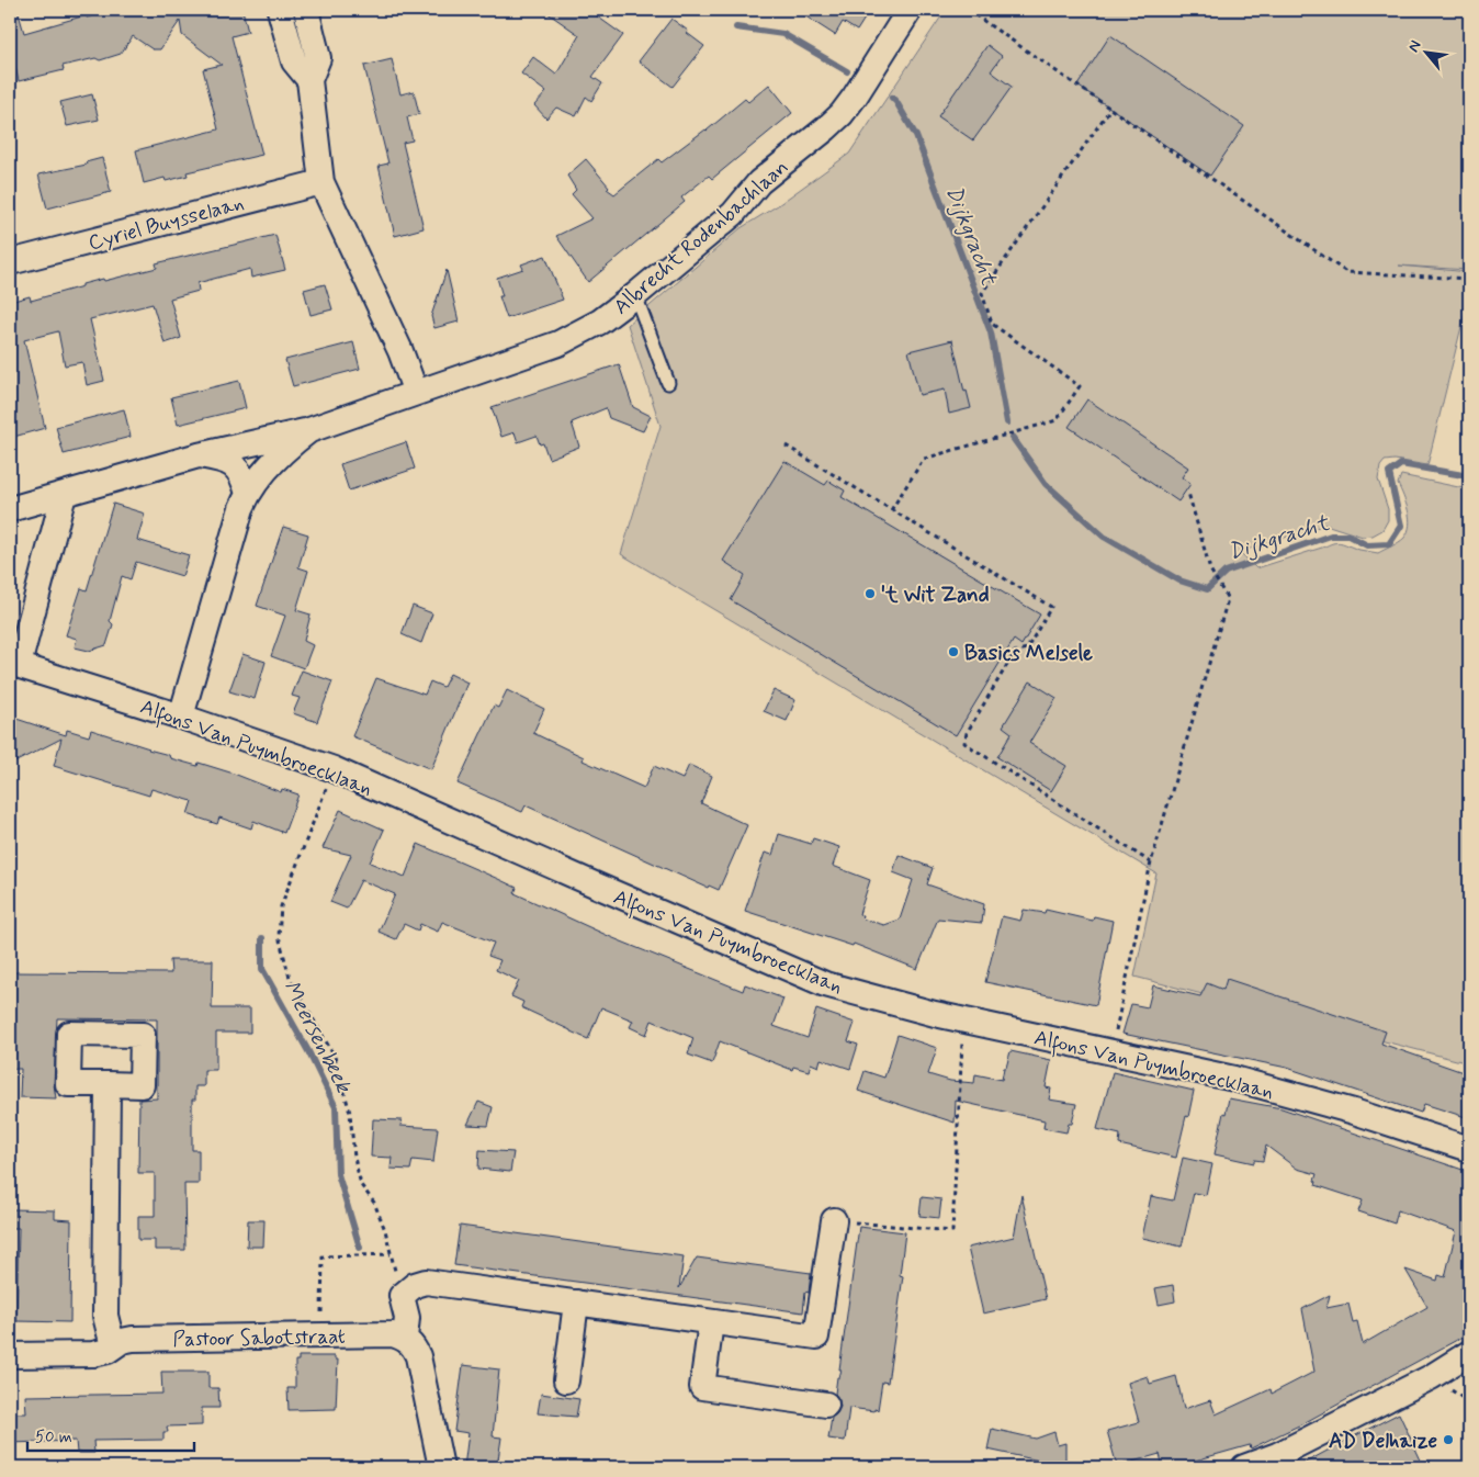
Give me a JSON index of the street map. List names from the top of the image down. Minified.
{"streets":{"street":["Cyriel Buysselaan","Albrecht Rodenbachlaan","Alfons Van Puymbroecklaan","Pastoor Sabotstraat"]},"water":["Dijkgracht","Meersenbeek"],"places":["'t Wit Zand","Basics Melsele","AD Delhaize"],"scale_bar":"50 m","north":"top left"}
